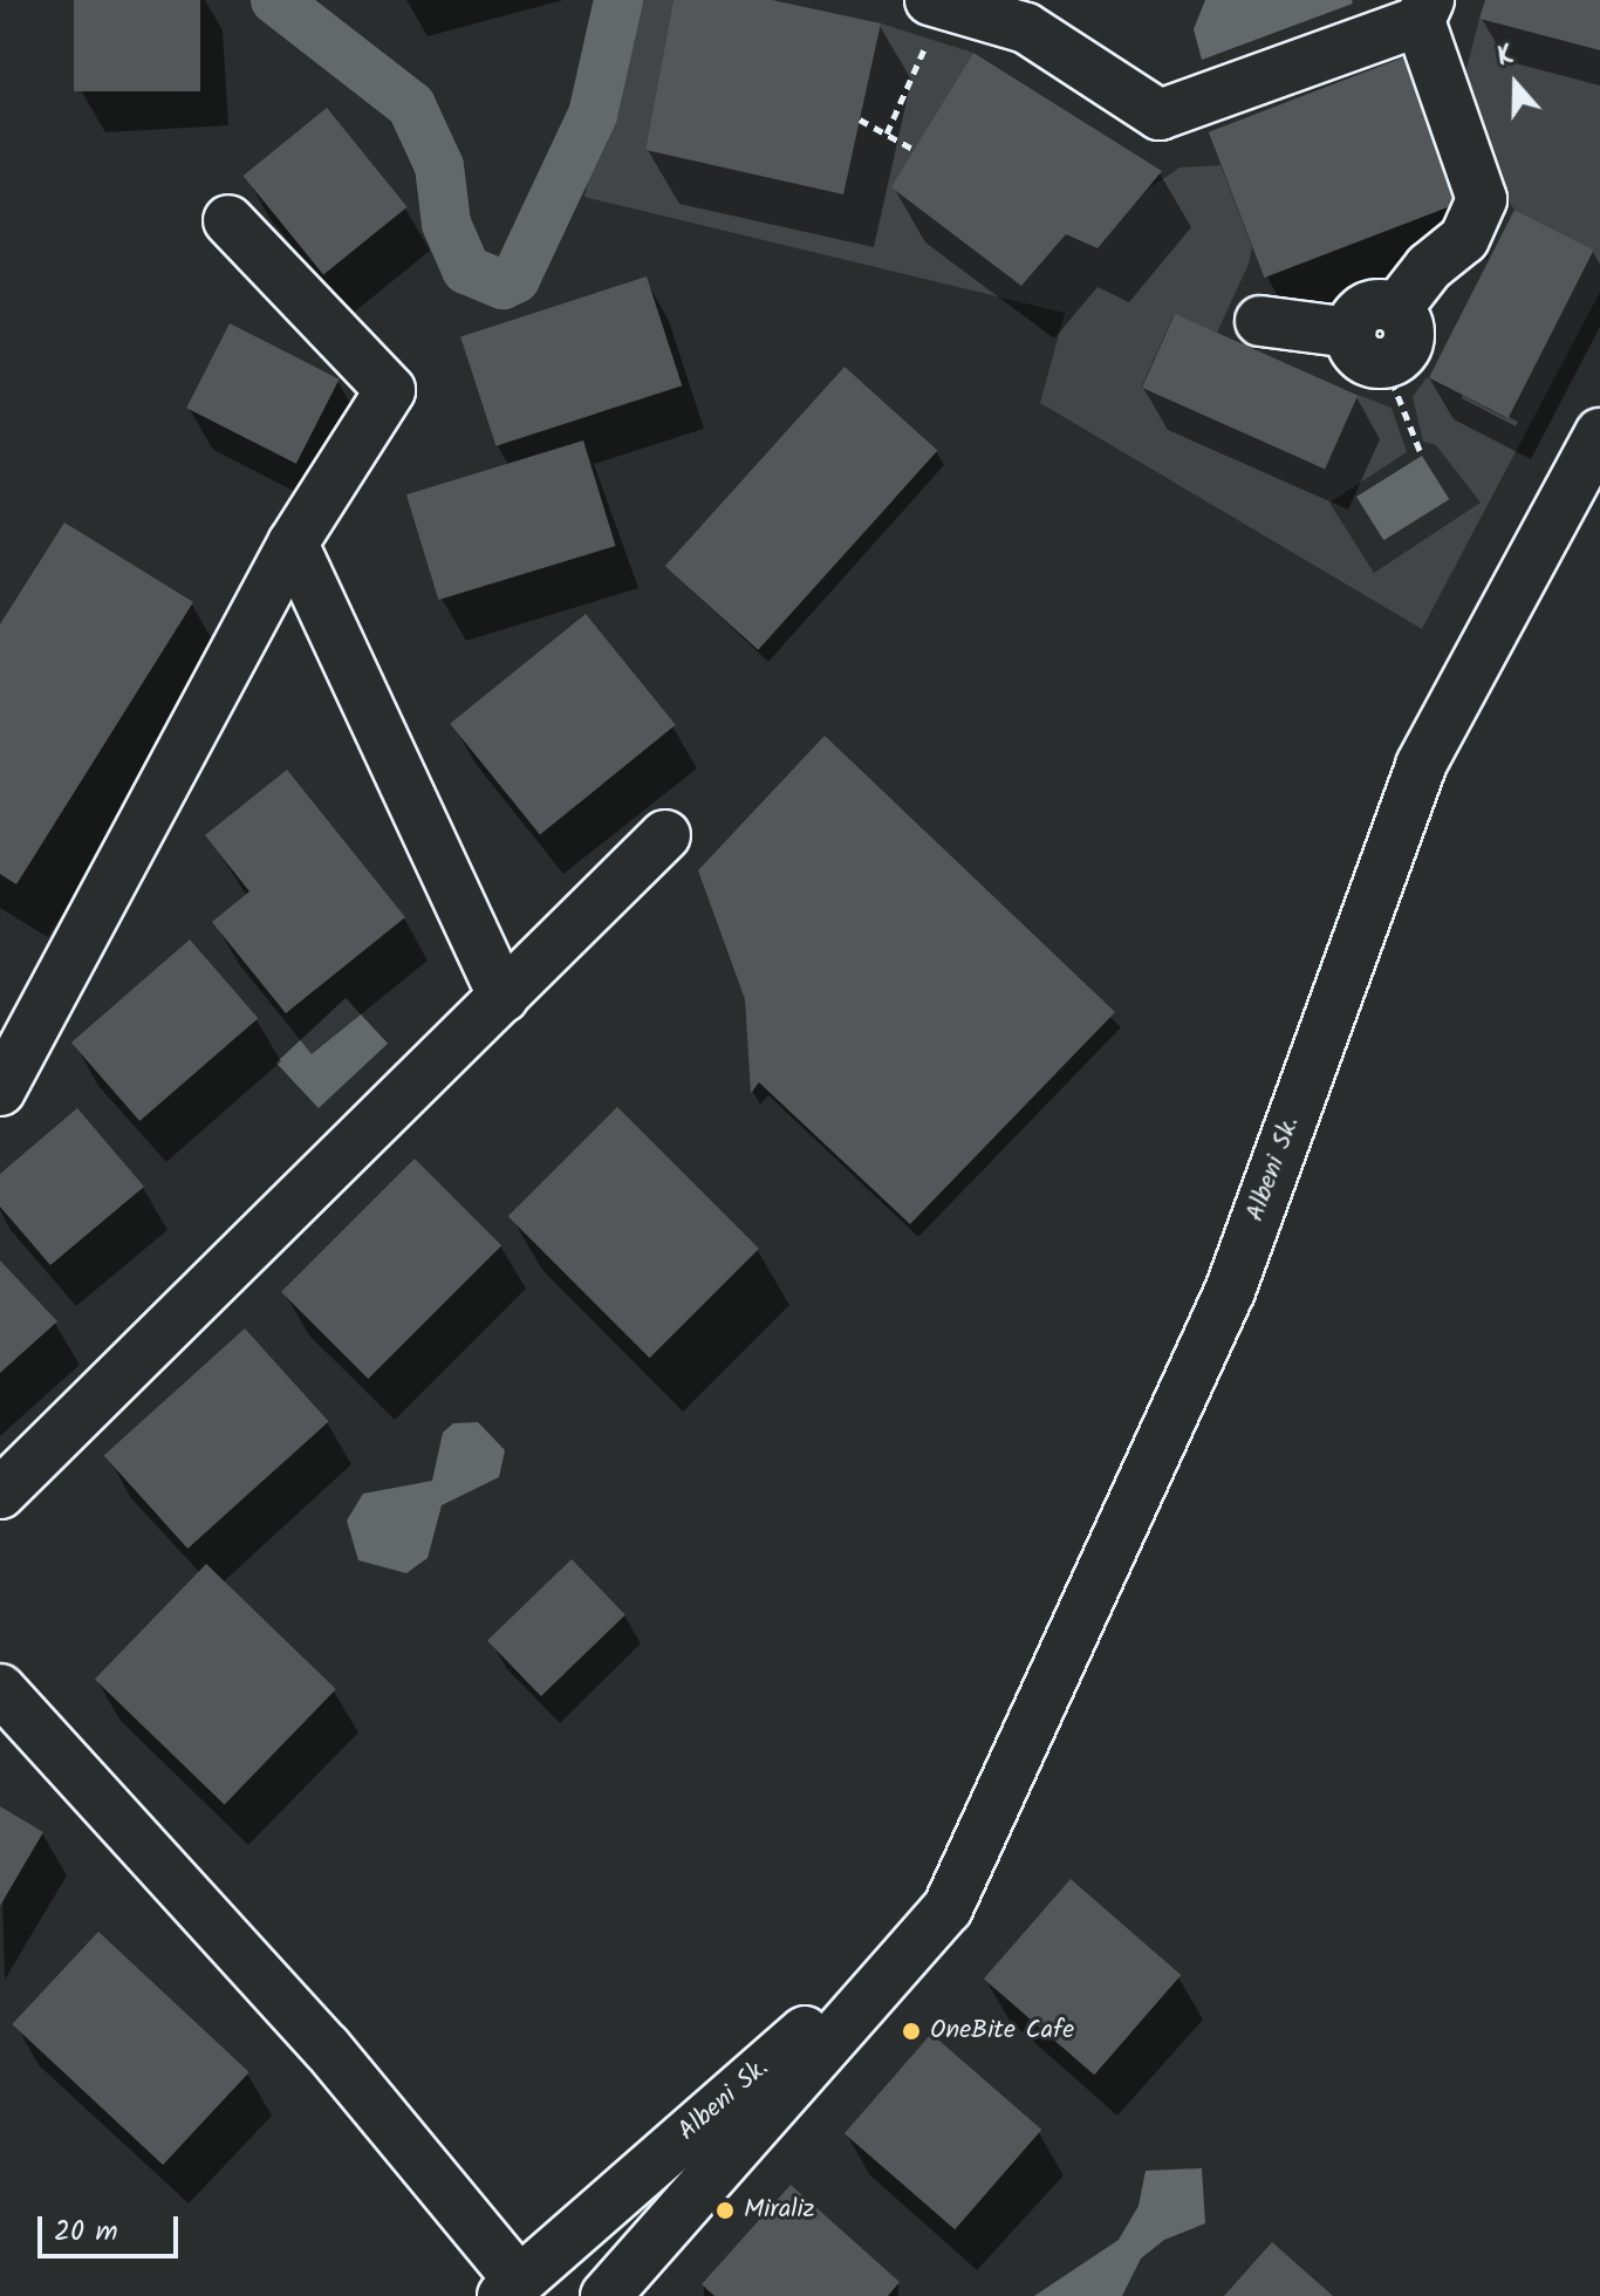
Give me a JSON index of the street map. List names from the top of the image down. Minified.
{"streets":{"street":["Albeni Sk."]},"places":["OneBite Cafe","Miraliz"],"scale_bar":"20 m","north":"top"}
